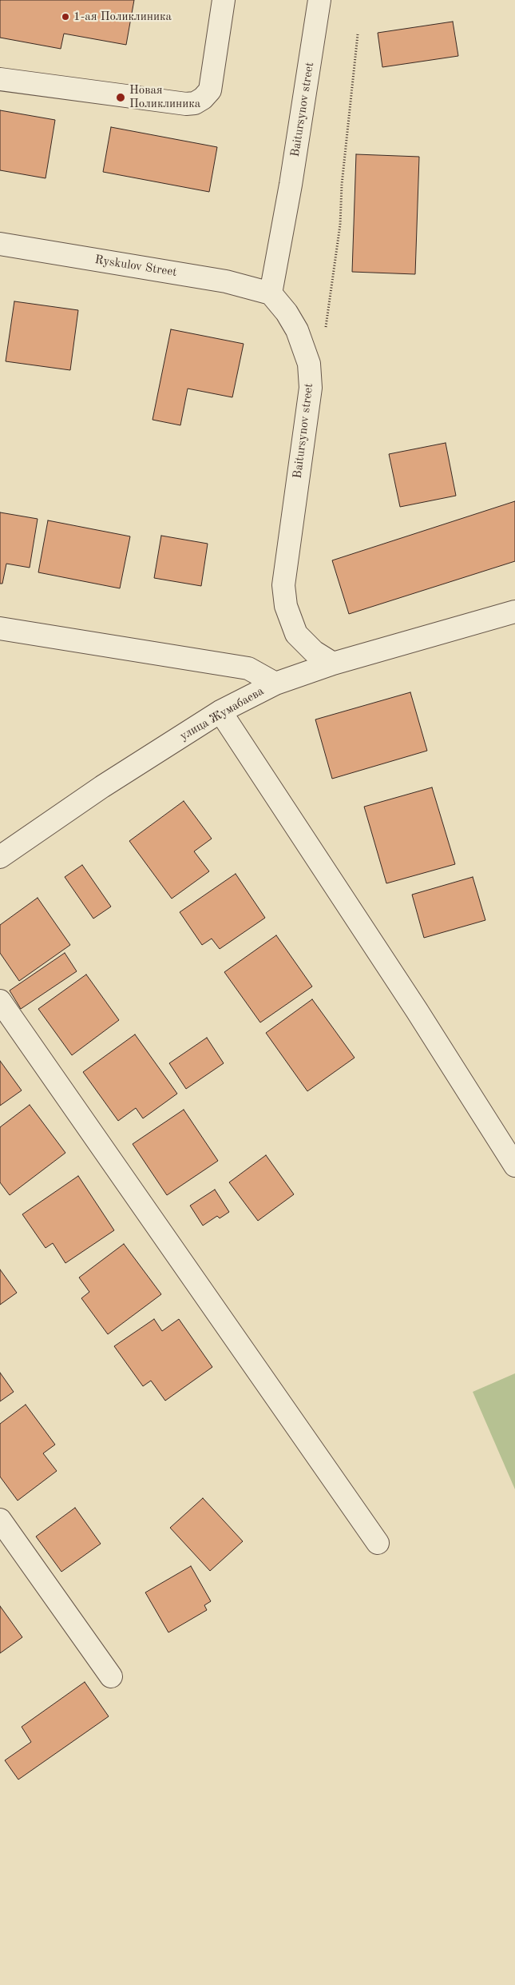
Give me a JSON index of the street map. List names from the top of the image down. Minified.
{"streets":{"street":["Baitursynov street","Ryskulov Street","улица Жумабаева"]},"crossings":[["Baitursynov street","Ryskulov Street"],["Baitursynov street","улица Жумабаева"]],"places":["1-ая Поликлиника","Новая Поликлиника"]}
